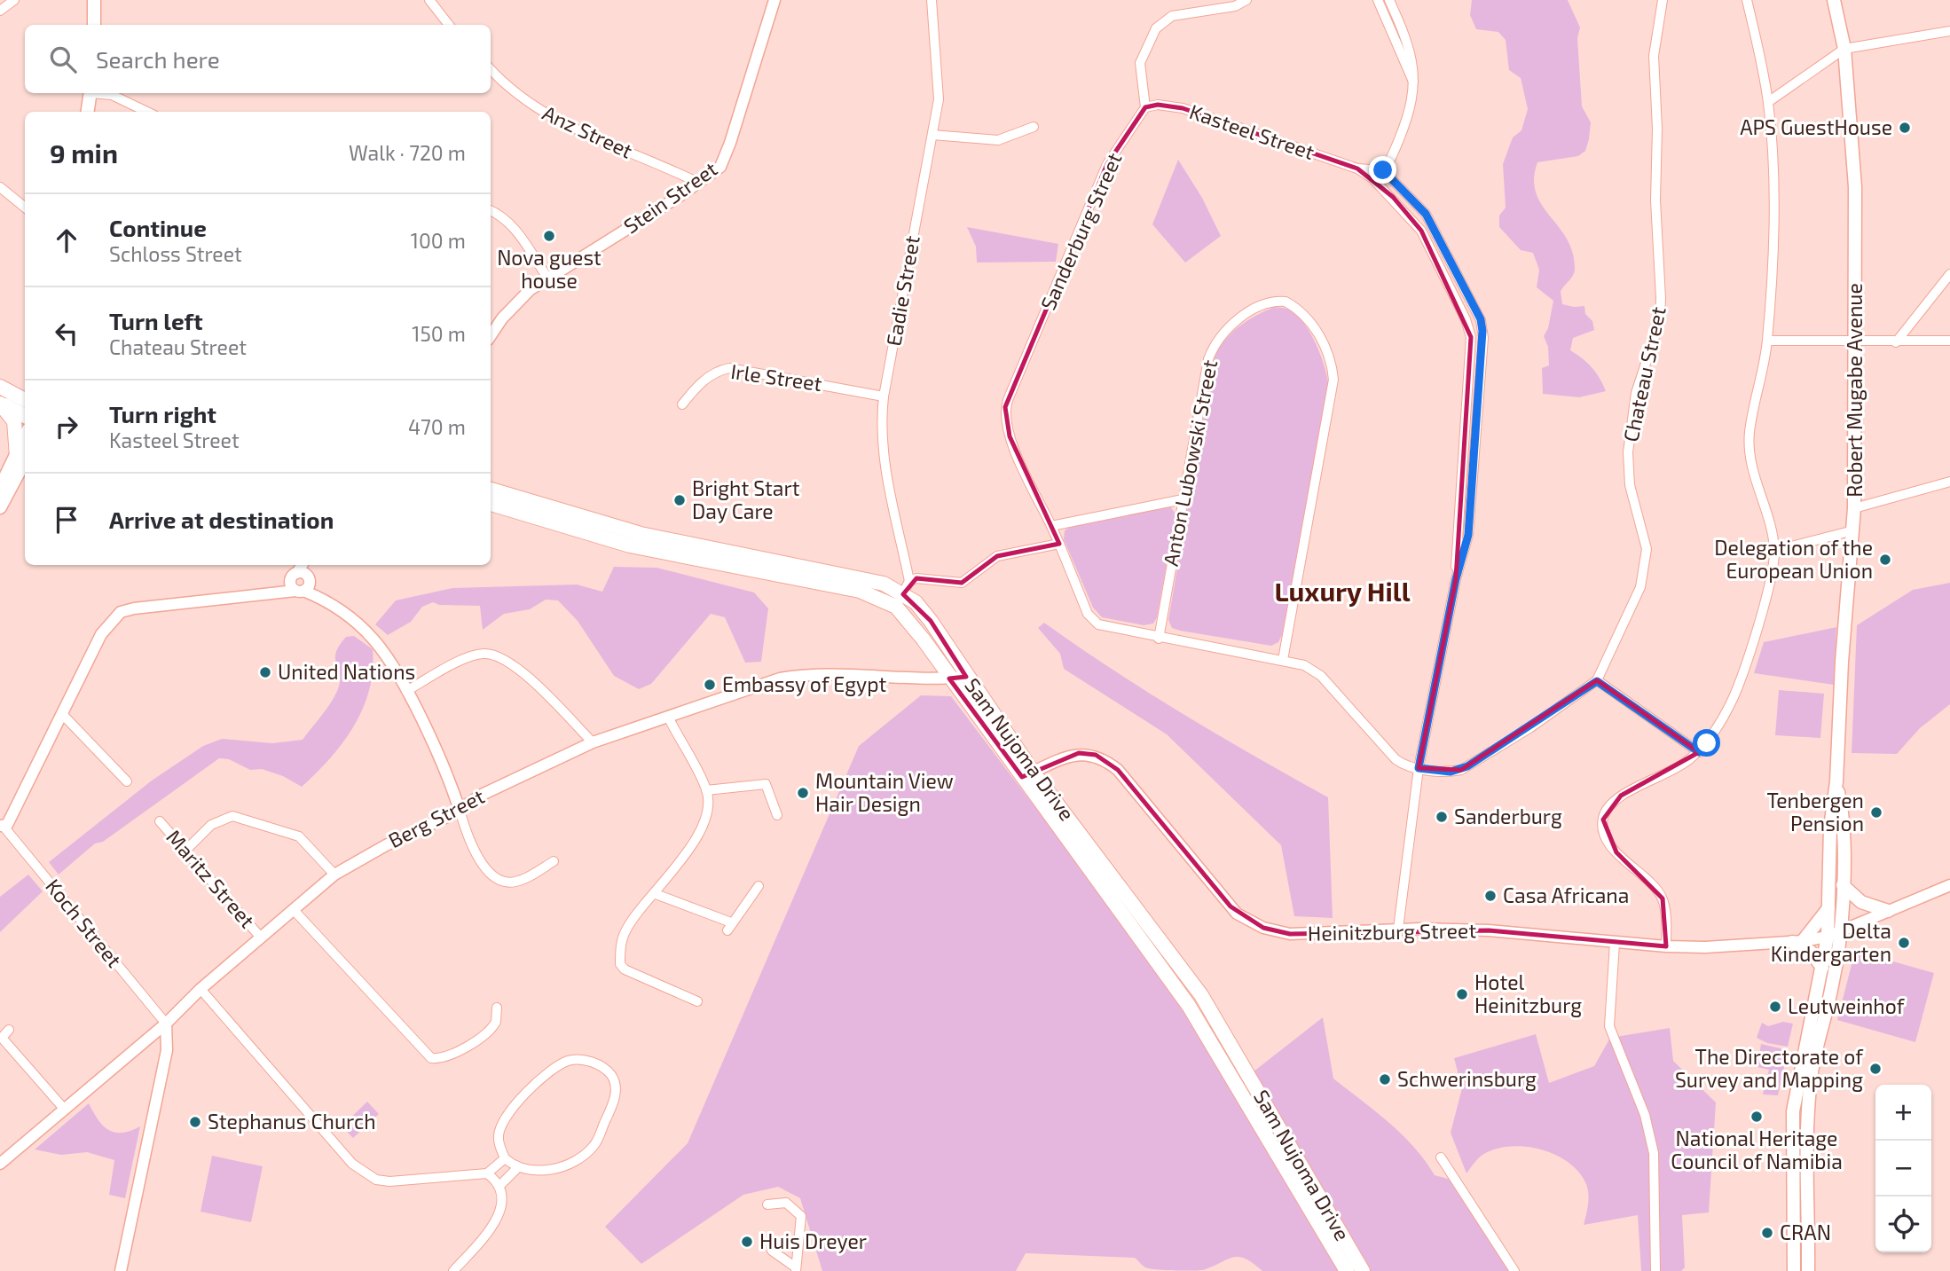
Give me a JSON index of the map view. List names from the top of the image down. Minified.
{"streets":{"highway":["Sam Nujoma Drive"],"main road":["Robert Mugabe Avenue"],"street":["Anz Street","Kasteel Street","Stein Street","Sanderburg Street","Eadie Street","Chateau Street","Irle Street","Anton Lubowski Street","Berg Street","Maritz Street","Koch Street","Heinitzburg Street"]},"crossings":[["Anz Street","Stein Street"],["Kasteel Street","Sanderburg Street"],["Kasteel Street","Heinitzburg Street"],["Eadie Street","Irle Street"],["Eadie Street","Sam Nujoma Drive"],["Robert Mugabe Avenue","Heinitzburg Street"],["Sam Nujoma Drive","Berg Street"],["Sam Nujoma Drive","Heinitzburg Street"],["Berg Street","Maritz Street"],["Berg Street","Koch Street"]],"districts":["Luxury Hill"],"places":["APS GuestHouse","Nova guest house","Bright Start Day Care","Delegation of the European Union","United Nations","Embassy of Egypt","Mountain View Hair Design","Tenbergen Pension","Sanderburg","Casa Africana","Delta Kindergarten","Hotel Heinitzburg","Leutweinhof","The Directorate of Survey and Mapping","Schwerinsburg","National Heritage Council of Namibia","Stephanus Church","CRAN","Huis Dreyer"],"page":{"search":"Search here","heading":["9 min","Walk · 720 m"],"list":[["Continue","Schloss Street","100 m"],["Turn left","Chateau Street","150 m"],["Turn right","Kasteel Street","470 m"],"Arrive at destination"],"map_buttons":["+","−"]}}
